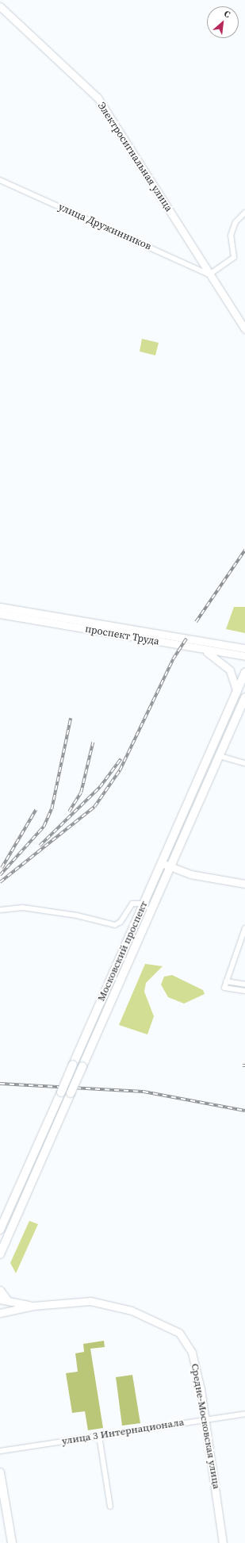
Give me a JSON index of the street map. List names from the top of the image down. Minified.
{"streets":{"main road":["Московский проспект"],"street":["Электросигнальная улица","улица Дружинников","проспект Труда","Средне-Московская улица","улица 3 Интернационала"]},"crossings":[["Электросигнальная улица","улица Дружинников"],["Средне-Московская улица","улица 3 Интернационала"]],"north":"top right"}
